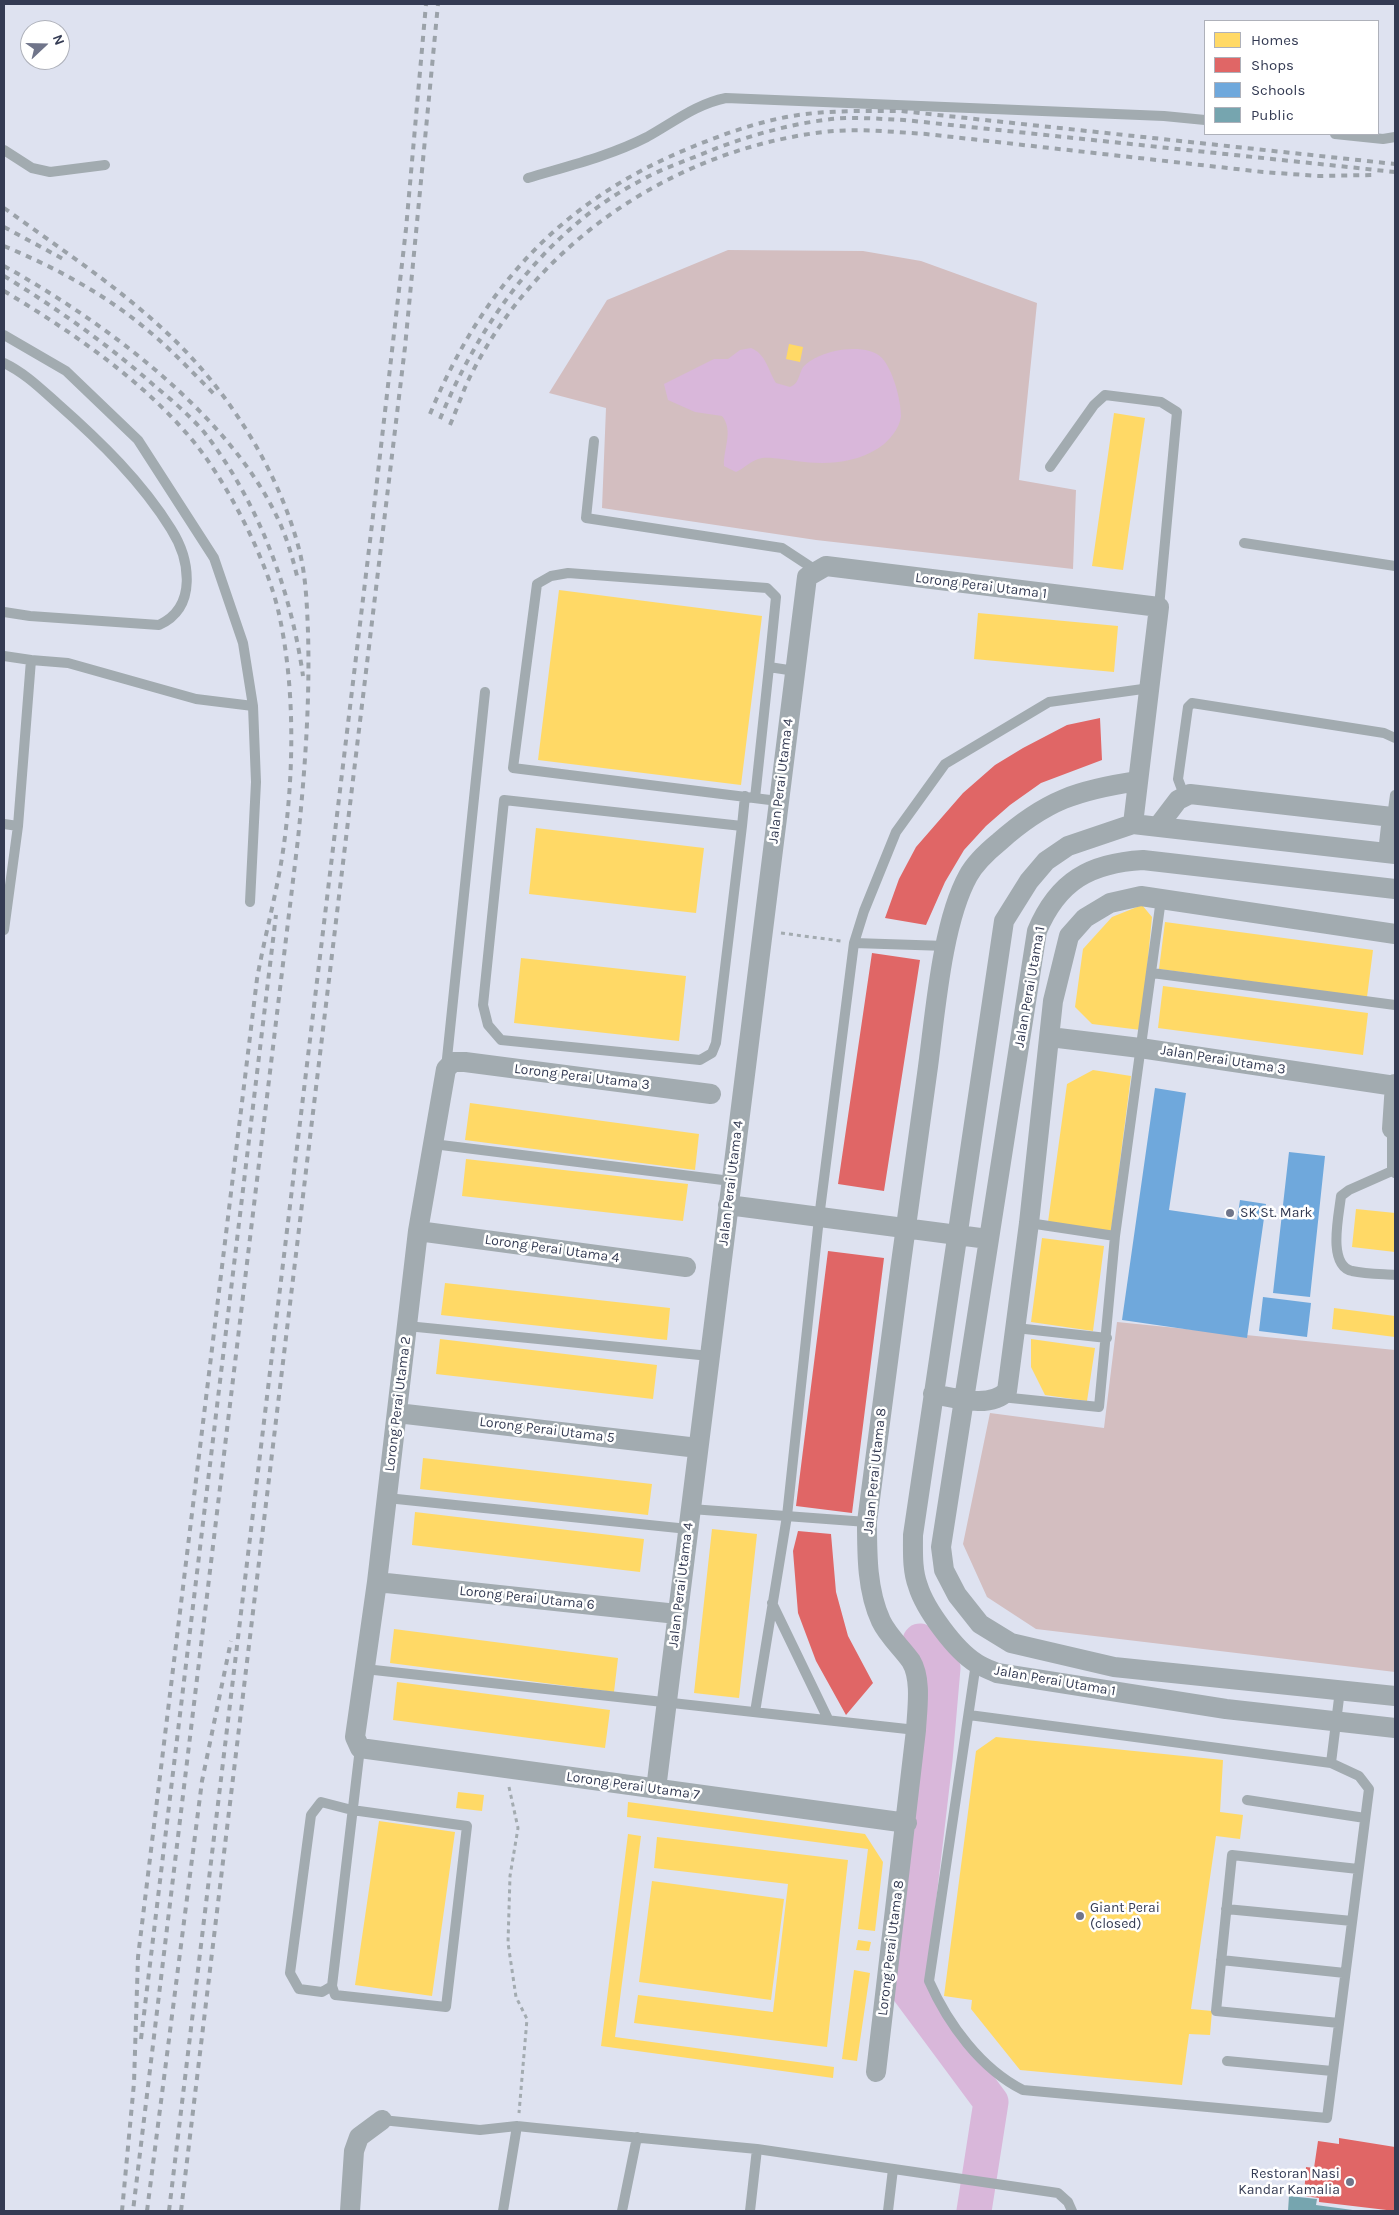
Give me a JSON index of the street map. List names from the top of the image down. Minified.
{"streets":{"street":["Lorong Perai Utama 1","Jalan Perai Utama 4","Jalan Perai Utama 1","Jalan Perai Utama 3","Lorong Perai Utama 3","Lorong Perai Utama 4","Lorong Perai Utama 2","Lorong Perai Utama 5","Jalan Perai Utama 8","Lorong Perai Utama 6","Lorong Perai Utama 7","Lorong Perai Utama 8"]},"crossings":[["Lorong Perai Utama 1","Jalan Perai Utama 4"],["Jalan Perai Utama 4","Lorong Perai Utama 5"],["Jalan Perai Utama 4","Lorong Perai Utama 6"],["Jalan Perai Utama 4","Lorong Perai Utama 7"],["Jalan Perai Utama 1","Jalan Perai Utama 3"],["Lorong Perai Utama 3","Lorong Perai Utama 2"],["Lorong Perai Utama 4","Lorong Perai Utama 2"],["Lorong Perai Utama 2","Lorong Perai Utama 5"],["Lorong Perai Utama 2","Lorong Perai Utama 6"],["Lorong Perai Utama 2","Lorong Perai Utama 7"],["Jalan Perai Utama 8","Lorong Perai Utama 7"],["Jalan Perai Utama 8","Lorong Perai Utama 8"],["Lorong Perai Utama 7","Lorong Perai Utama 8"]],"places":["SK St. Mark","Giant Perai (closed)","Restoran Nasi Kandar Kamalia"],"legend":["Homes","Shops","Schools","Public"],"north":"right"}
